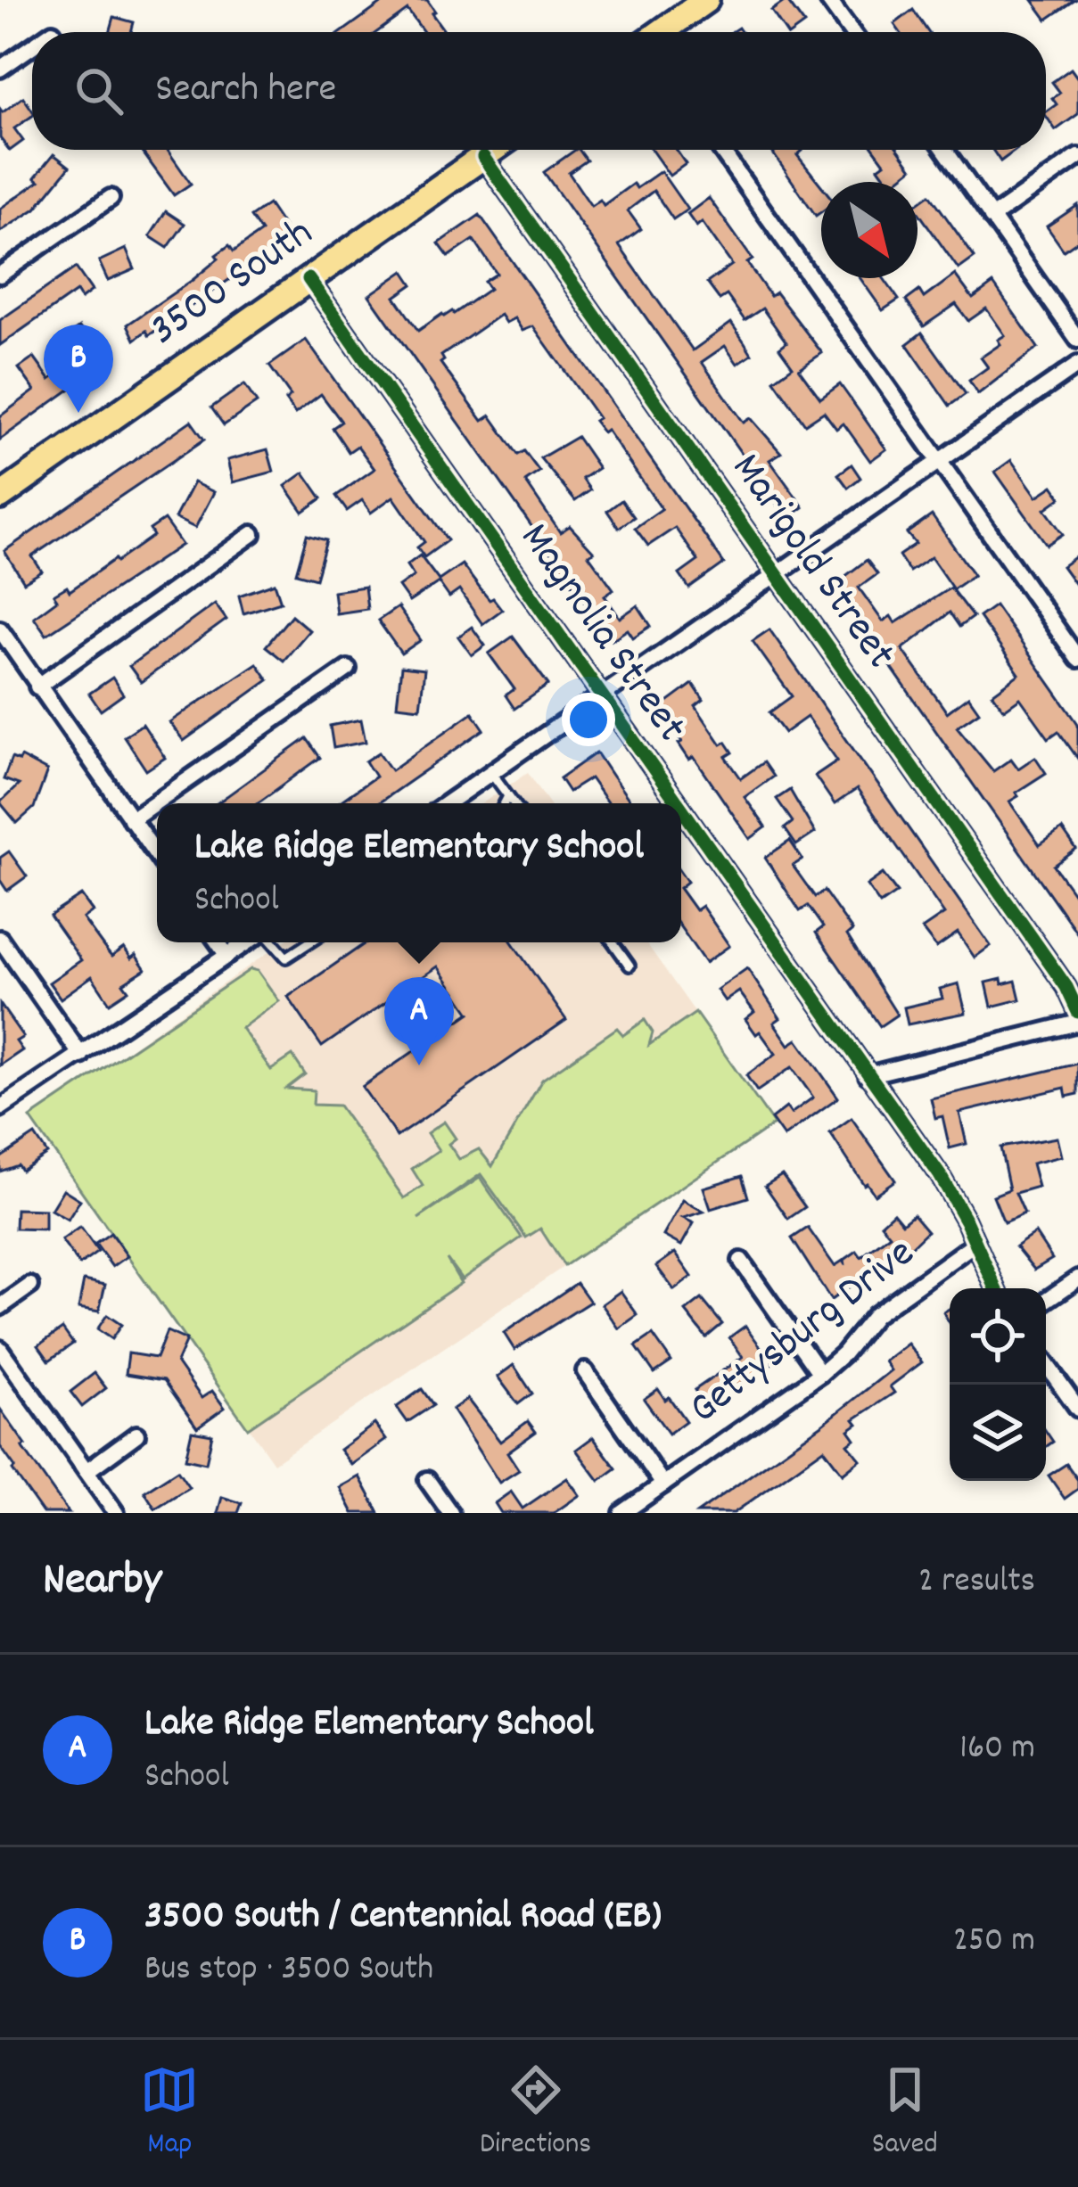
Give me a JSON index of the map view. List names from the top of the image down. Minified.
{"streets":{"main road":["3500 South"],"street":["Marigold Street","Magnolia Street","Gettysburg Drive"]},"crossings":[["3500 South","Marigold Street"],["3500 South","Magnolia Street"],["Magnolia Street","Gettysburg Drive"]],"north":"bottom right","page":{"search":"Search here","pins":["B","A"],"popup":["Lake Ridge Elementary School","School"],"heading":["Nearby","2 results"],"list":[{"mark":"A","name":"Lake Ridge Elementary School","note":"School","value":"160 m"},{"mark":"B","name":"3500 South / Centennial Road (EB)","note":"Bus stop · 3500 South","value":"250 m"}],"nav":["Map","Directions","Saved"]}}
